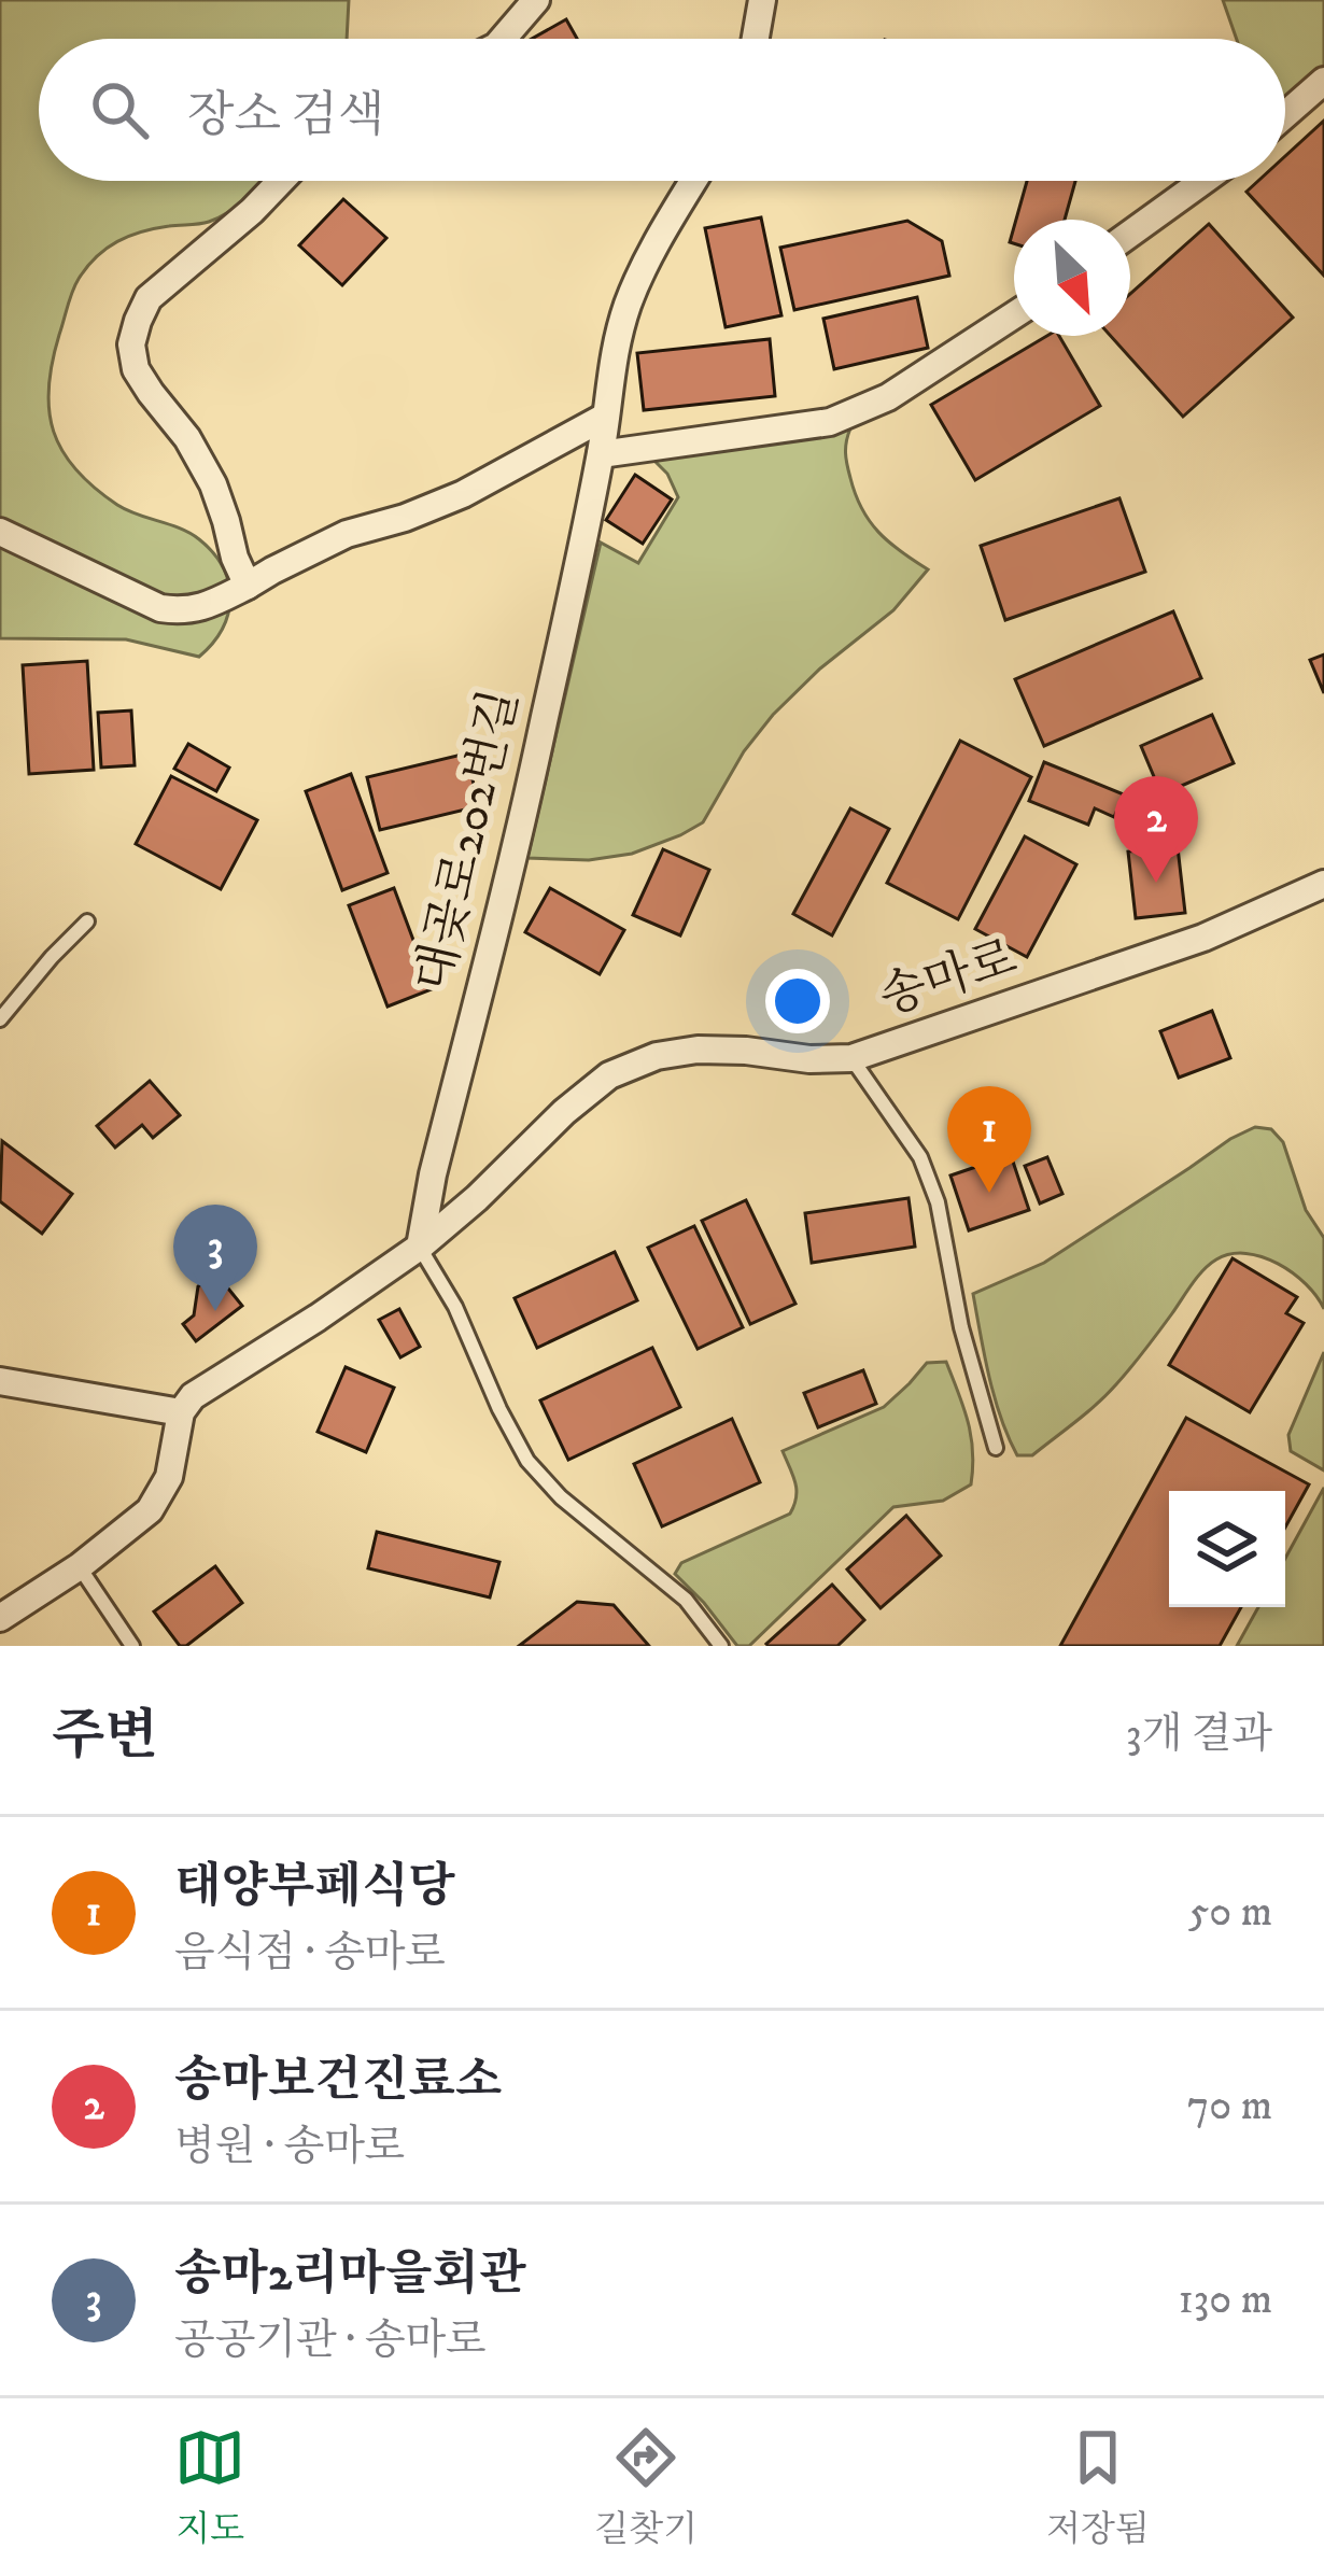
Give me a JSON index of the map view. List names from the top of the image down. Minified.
{"streets":{"street":["대곶로202번길","송마로"]},"crossings":[["대곶로202번길","송마로"]],"north":"bottom right","page":{"search":"장소 검색","pins":["2","1","3"],"heading":["주변","3개 결과"],"list":[{"mark":"1","name":"태양부페식당","note":"음식점 · 송마로","value":"50 m"},{"mark":"2","name":"송마보건진료소","note":"병원 · 송마로","value":"70 m"},{"mark":"3","name":"송마2리마을회관","note":"공공기관 · 송마로","value":"130 m"}],"nav":["지도","길찾기","저장됨"]}}
